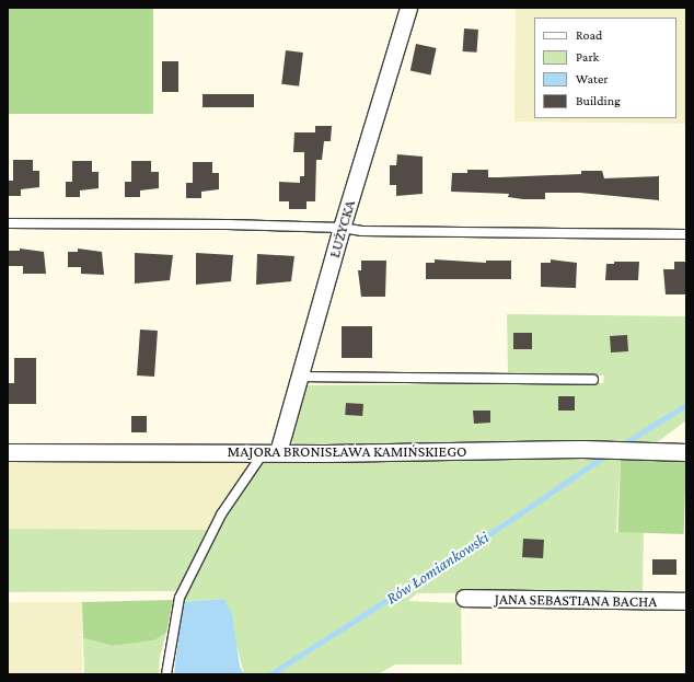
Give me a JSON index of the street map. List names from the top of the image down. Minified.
{"streets":{"street":["ŁUŻYCKA","MAJORA BRONISŁAWA KAMIŃSKIEGO","JANA SEBASTIANA BACHA"]},"crossings":[["ŁUŻYCKA","MAJORA BRONISŁAWA KAMIŃSKIEGO"]],"water":["Rów Łomiankowski"],"legend":["Road","Park","Water","Building"]}
